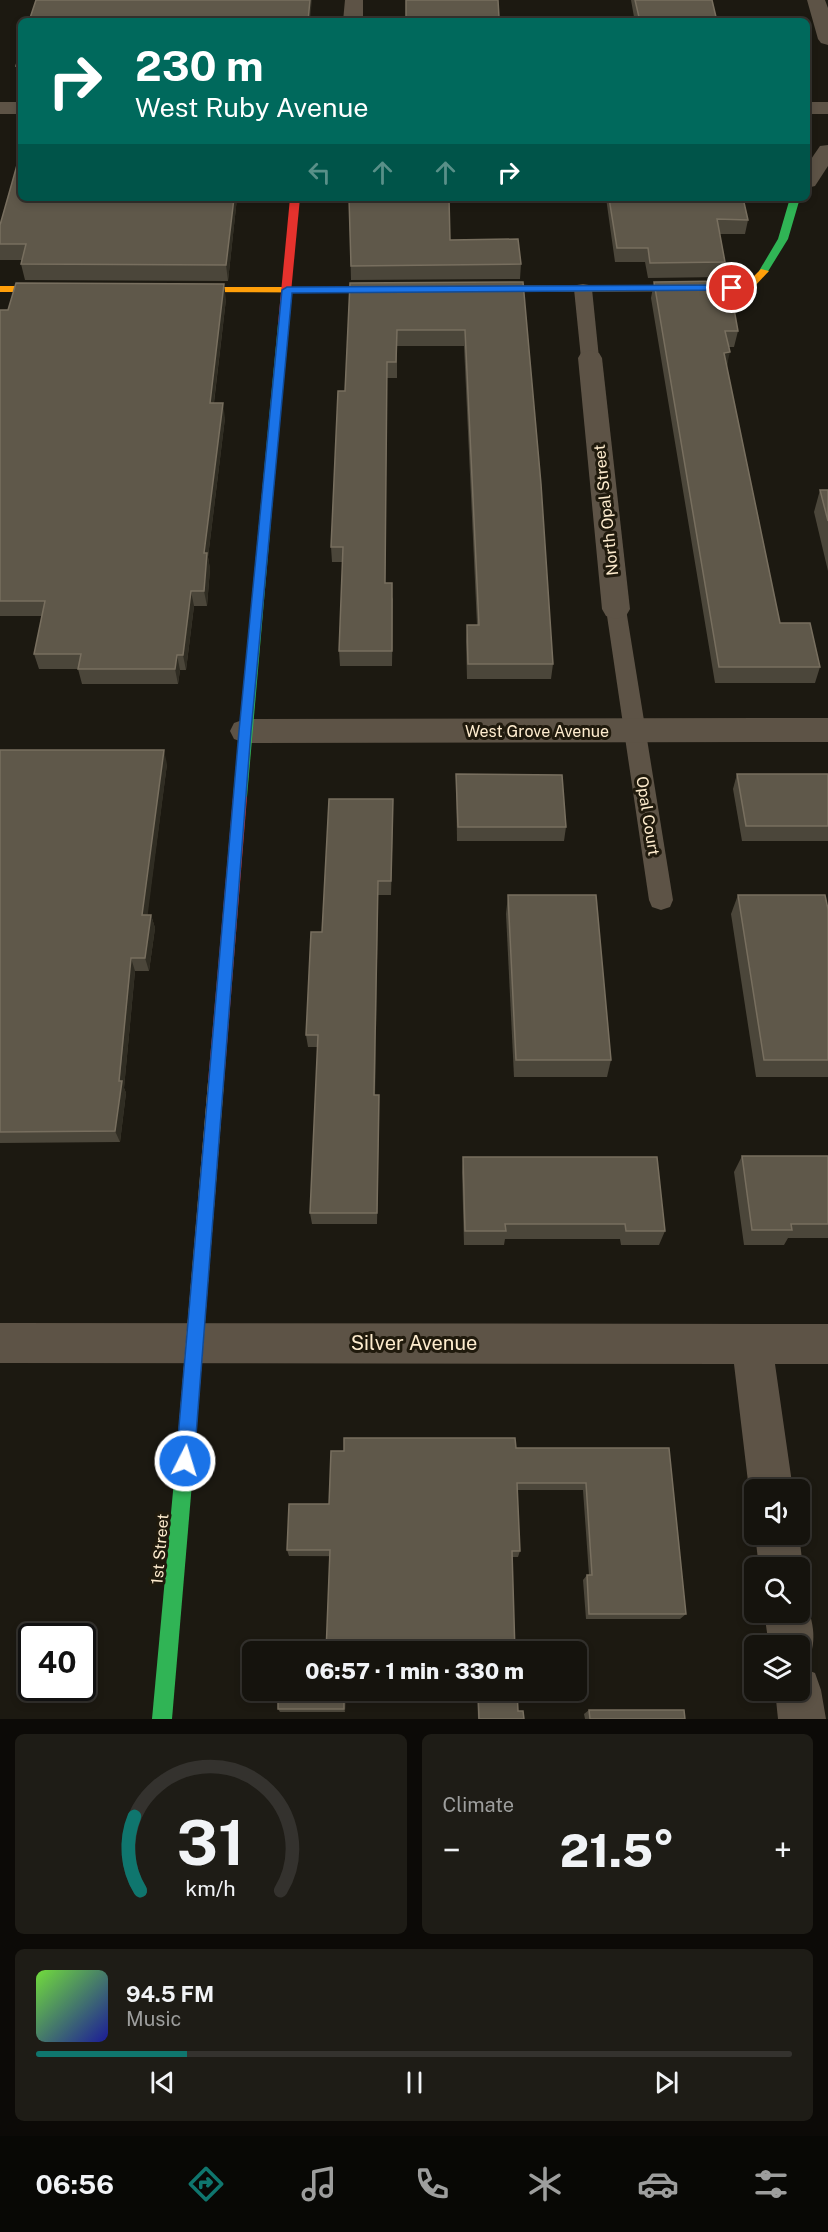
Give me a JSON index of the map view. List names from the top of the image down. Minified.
{"streets":{"street":["North Opal Street","West Grove Avenue","Silver Avenue","1st Street"],"lane":["Opal Court"]},"crossings":[["North Opal Street","West Grove Avenue"],["North Opal Street","Opal Court"],["West Grove Avenue","Opal Court"],["West Grove Avenue","1st Street"],["Silver Avenue","1st Street"]],"page":{"turn":["230 m","West Ruby Avenue"],"limit":"40","trip":"06:57 · 1 min · 330 m","tile":"Climate","heat":["−","21.5°","+"],"song":["94.5 FM","Music"],"tabs":"06:56","gauge":["31","km/h"]}}
